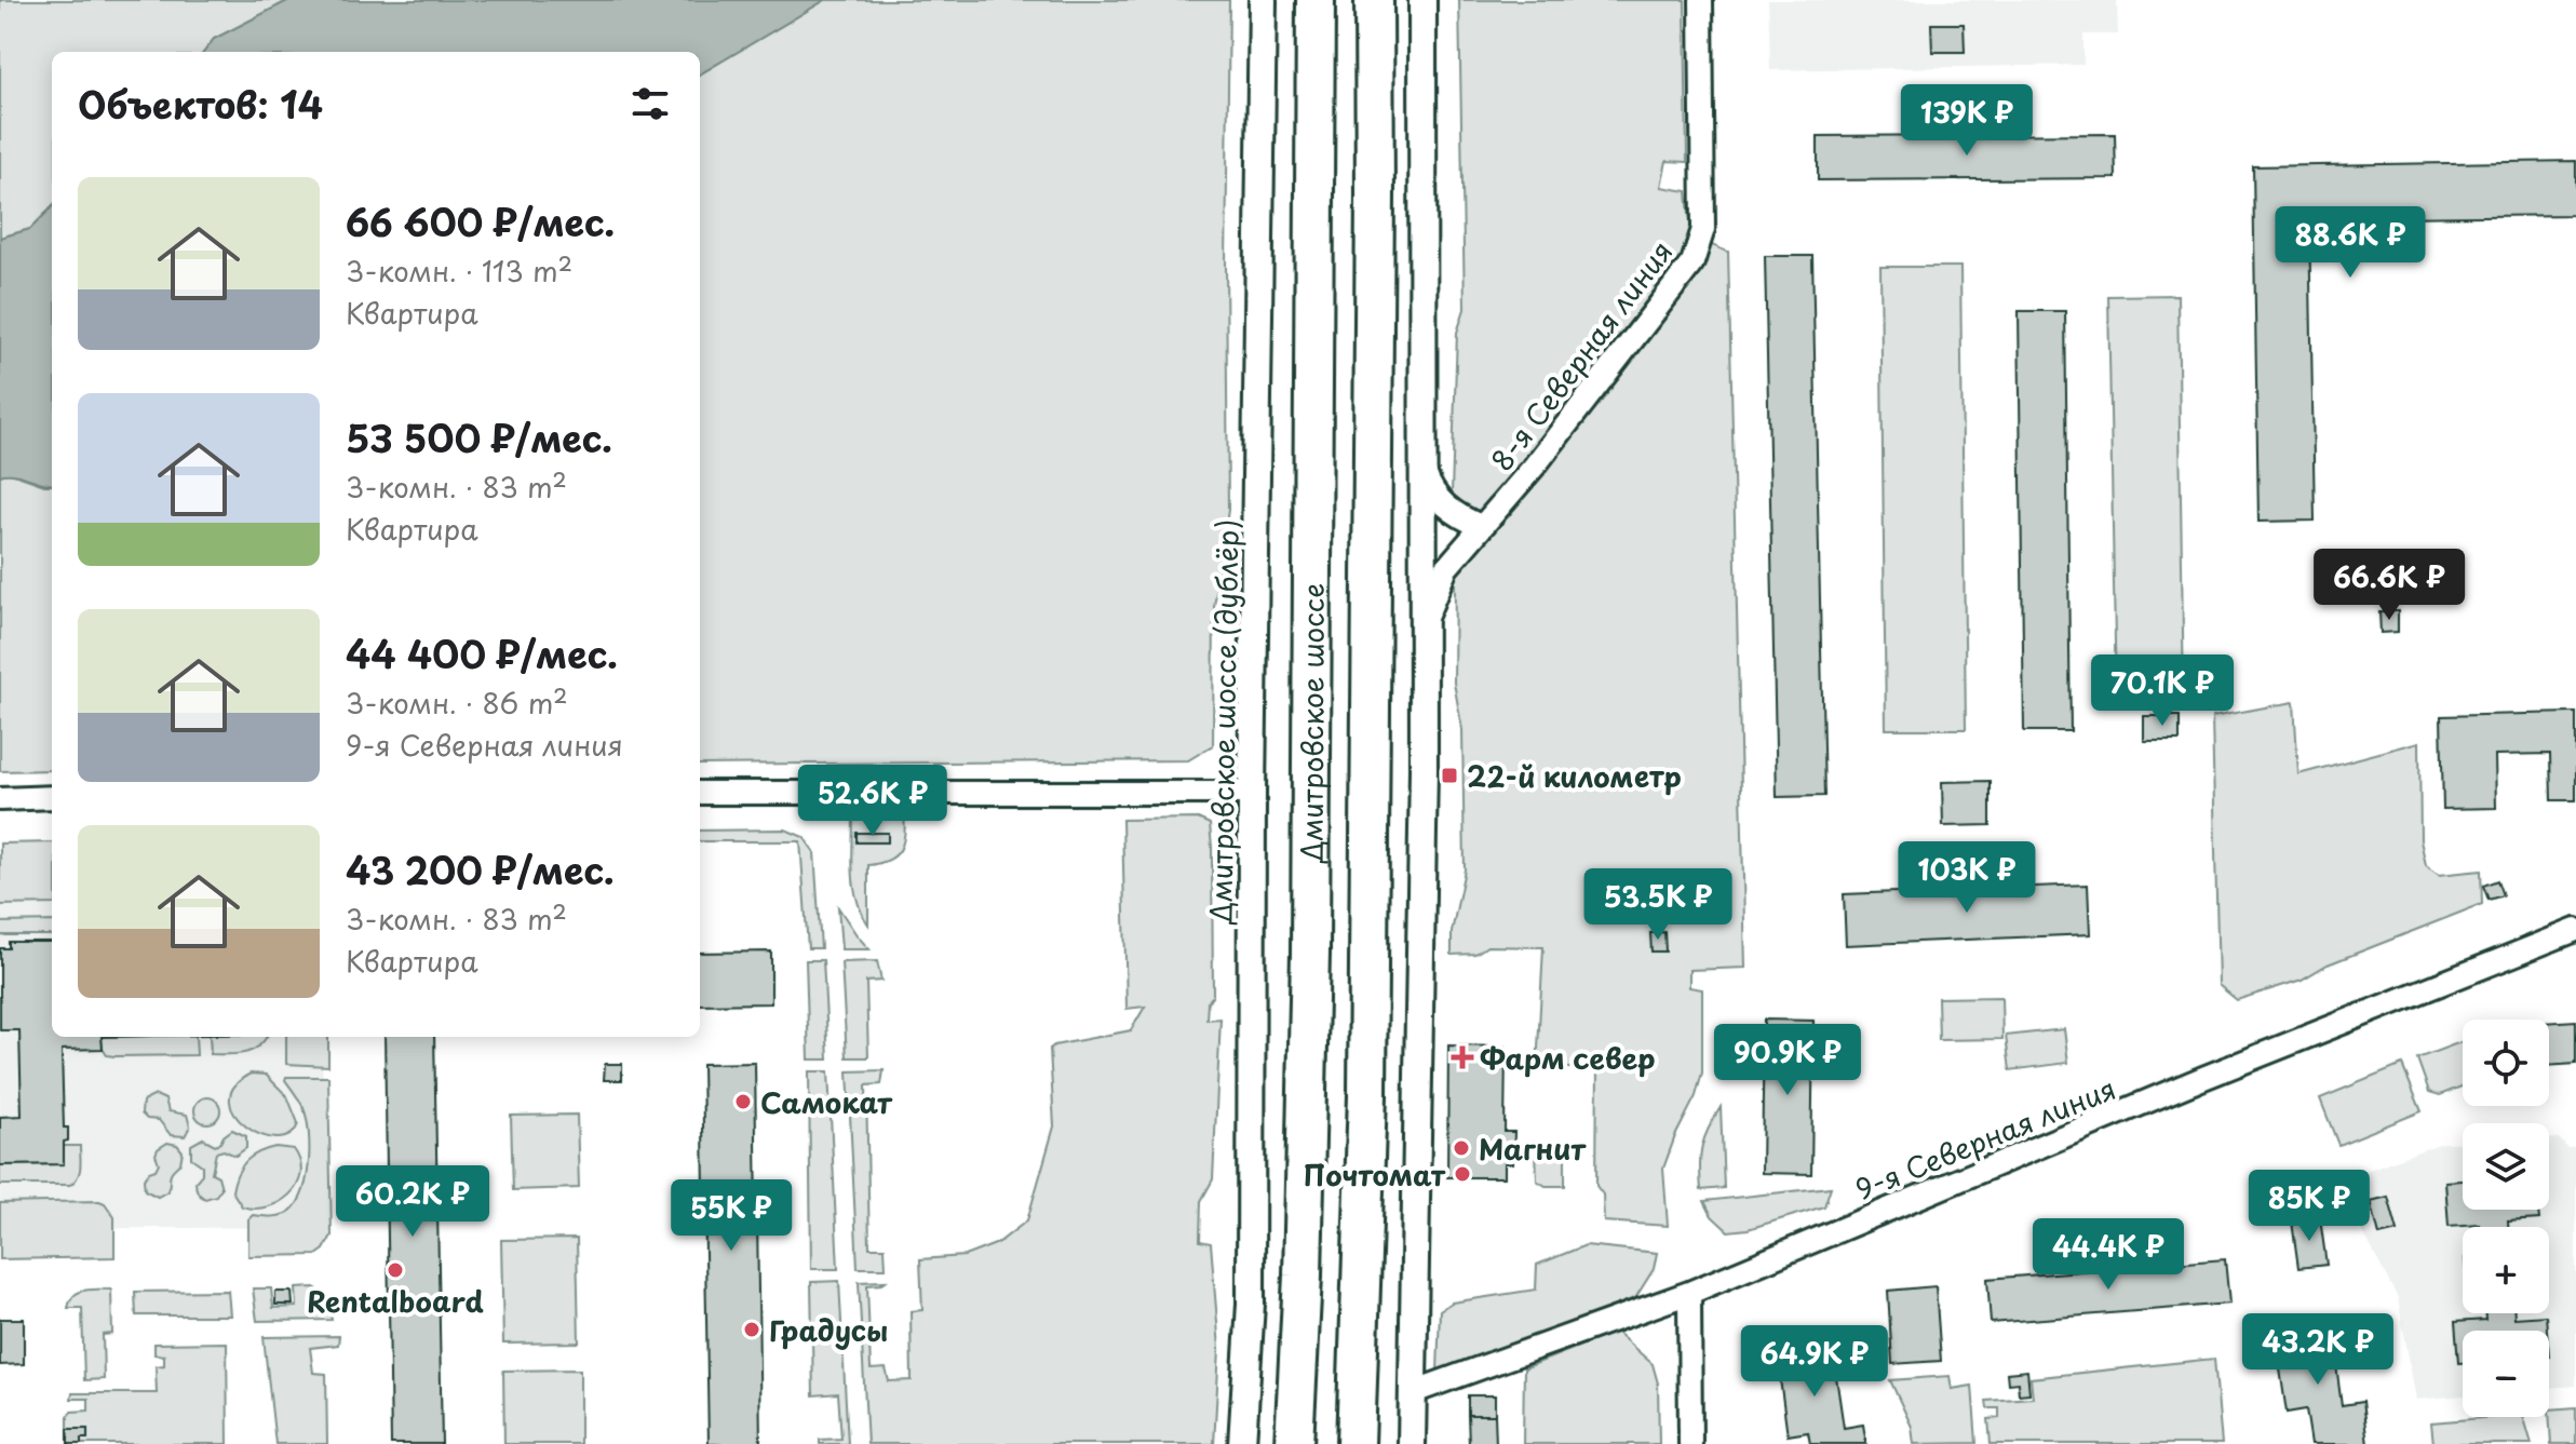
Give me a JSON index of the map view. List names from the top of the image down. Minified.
{"streets":{"highway":["Дмитровское шоссе"],"street":["8-я Северная линия","Дмитровское шоссе (дублёр)","9-я Северная линия"]},"places":{"transit":["22-й километр"],"health":["Фарм север"],"other":["Самокат","Магнит","Почтомат","Rentalboard","Градусы"]},"page":{"heading":"Объектов: 14","price":["139K ₽","88.6K ₽","66.6K ₽","70.1K ₽","52.6K ₽","103K ₽","53.5K ₽","90.9K ₽","60.2K ₽","85K ₽","55K ₽","44.4K ₽","43.2K ₽","64.9K ₽"],"list":[{"name":"66 600 ₽/мес.","note":"3-комн. · 113 m² · Квартира"},{"name":"53 500 ₽/мес.","note":"3-комн. · 83 m² · Квартира"},{"name":"44 400 ₽/мес.","note":"3-комн. · 86 m² · 9-я Северная линия"},{"name":"43 200 ₽/мес.","note":"3-комн. · 83 m² · Квартира"}],"map_buttons":["+","−"]}}
